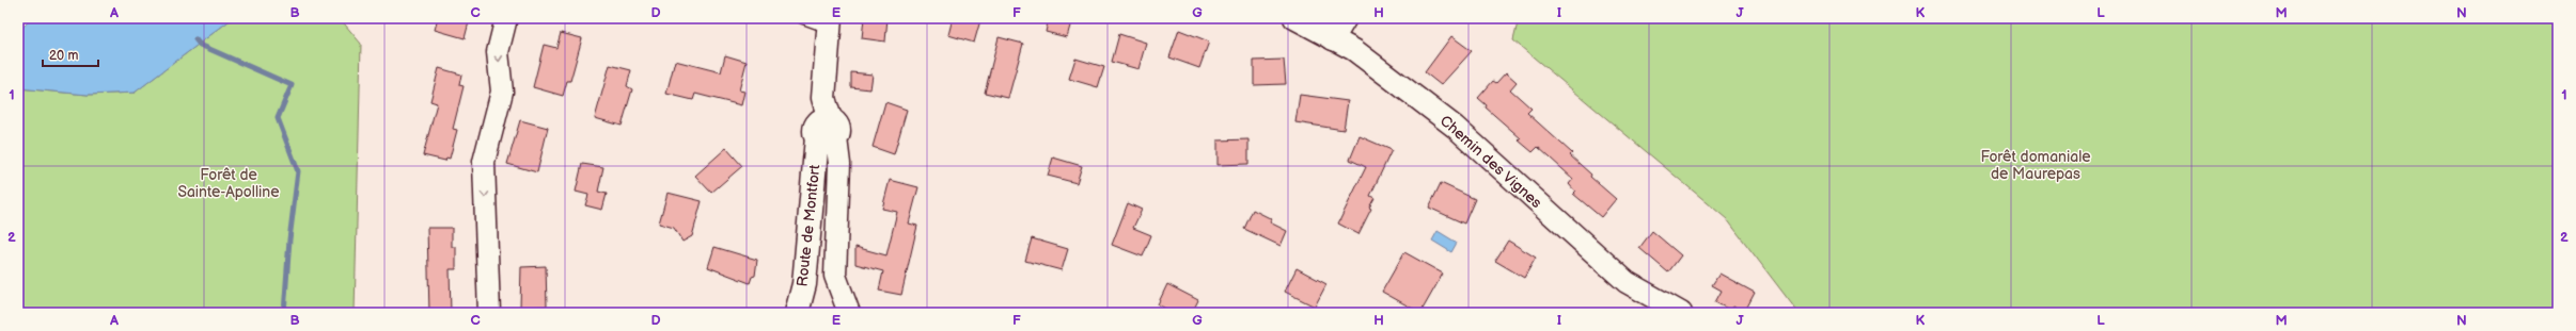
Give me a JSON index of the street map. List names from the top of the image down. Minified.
{"streets":{"street":["Chemin des Vignes","Route de Montfort"]},"parks":["Forêt domaniale de Maurepas","Forêt de Sainte-Apolline"],"scale_bar":"20 m","grid":{"columns":["A","B","C","D","E","F","G","H","I","J","K","L","M","N"],"rows":["1","2"]}}
